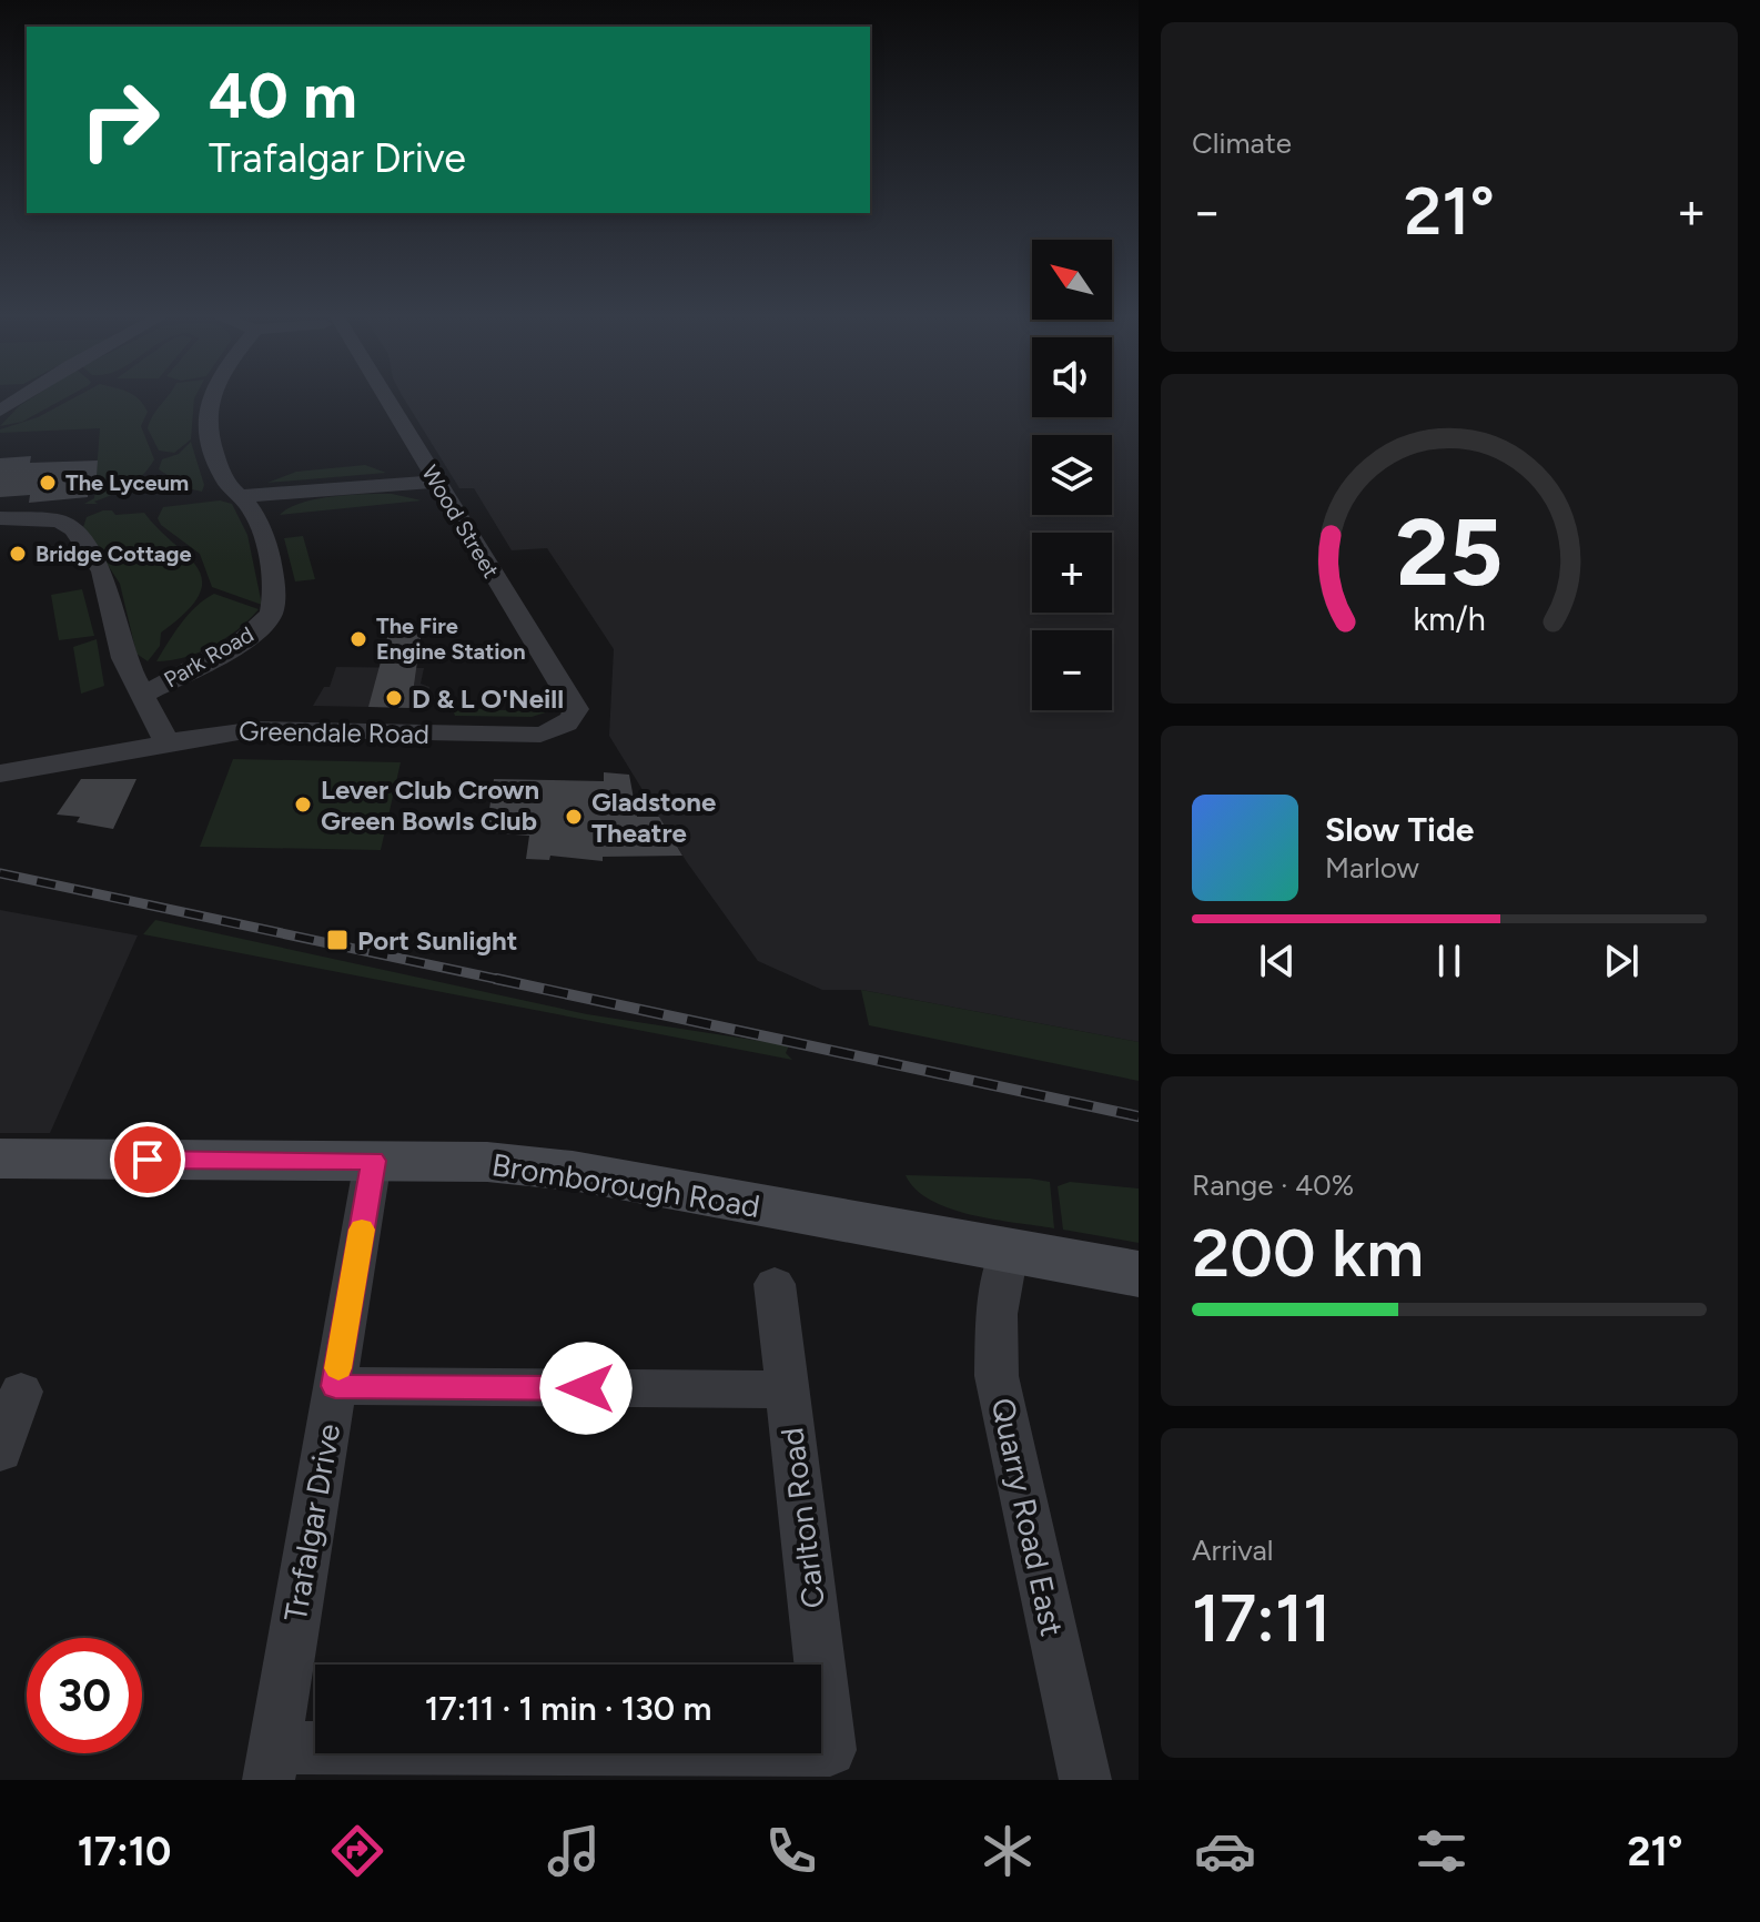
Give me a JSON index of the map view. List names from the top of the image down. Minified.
{"streets":{"street":["Wood Street","Park Road","Greendale Road","Bromborough Road","Quarry Road East","Carlton Road","Trafalgar Drive"]},"crossings":[["Wood Street","Greendale Road"],["Park Road","Greendale Road"],["Bromborough Road","Quarry Road East"],["Bromborough Road","Trafalgar Drive"],["Carlton Road","Trafalgar Drive"]],"places":{"other":["The Lyceum","Bridge Cottage","The Fire Engine Station","D & L O'Neill","Lever Club Crown Green Bowls Club","Gladstone Theatre"],"transit":["Port Sunlight"]},"north":"top left","page":{"tile":["Climate",["Range · 40%","200 km"],["Arrival","17:11"]],"turn":["40 m","Trafalgar Drive"],"heat":["−","21°","+"],"map_buttons":["+","−"],"song":["Slow Tide","Marlow"],"limit":"30","trip":"17:11 · 1 min · 130 m","tabs":["17:10","21°"],"gauge":["25","km/h"]}}
